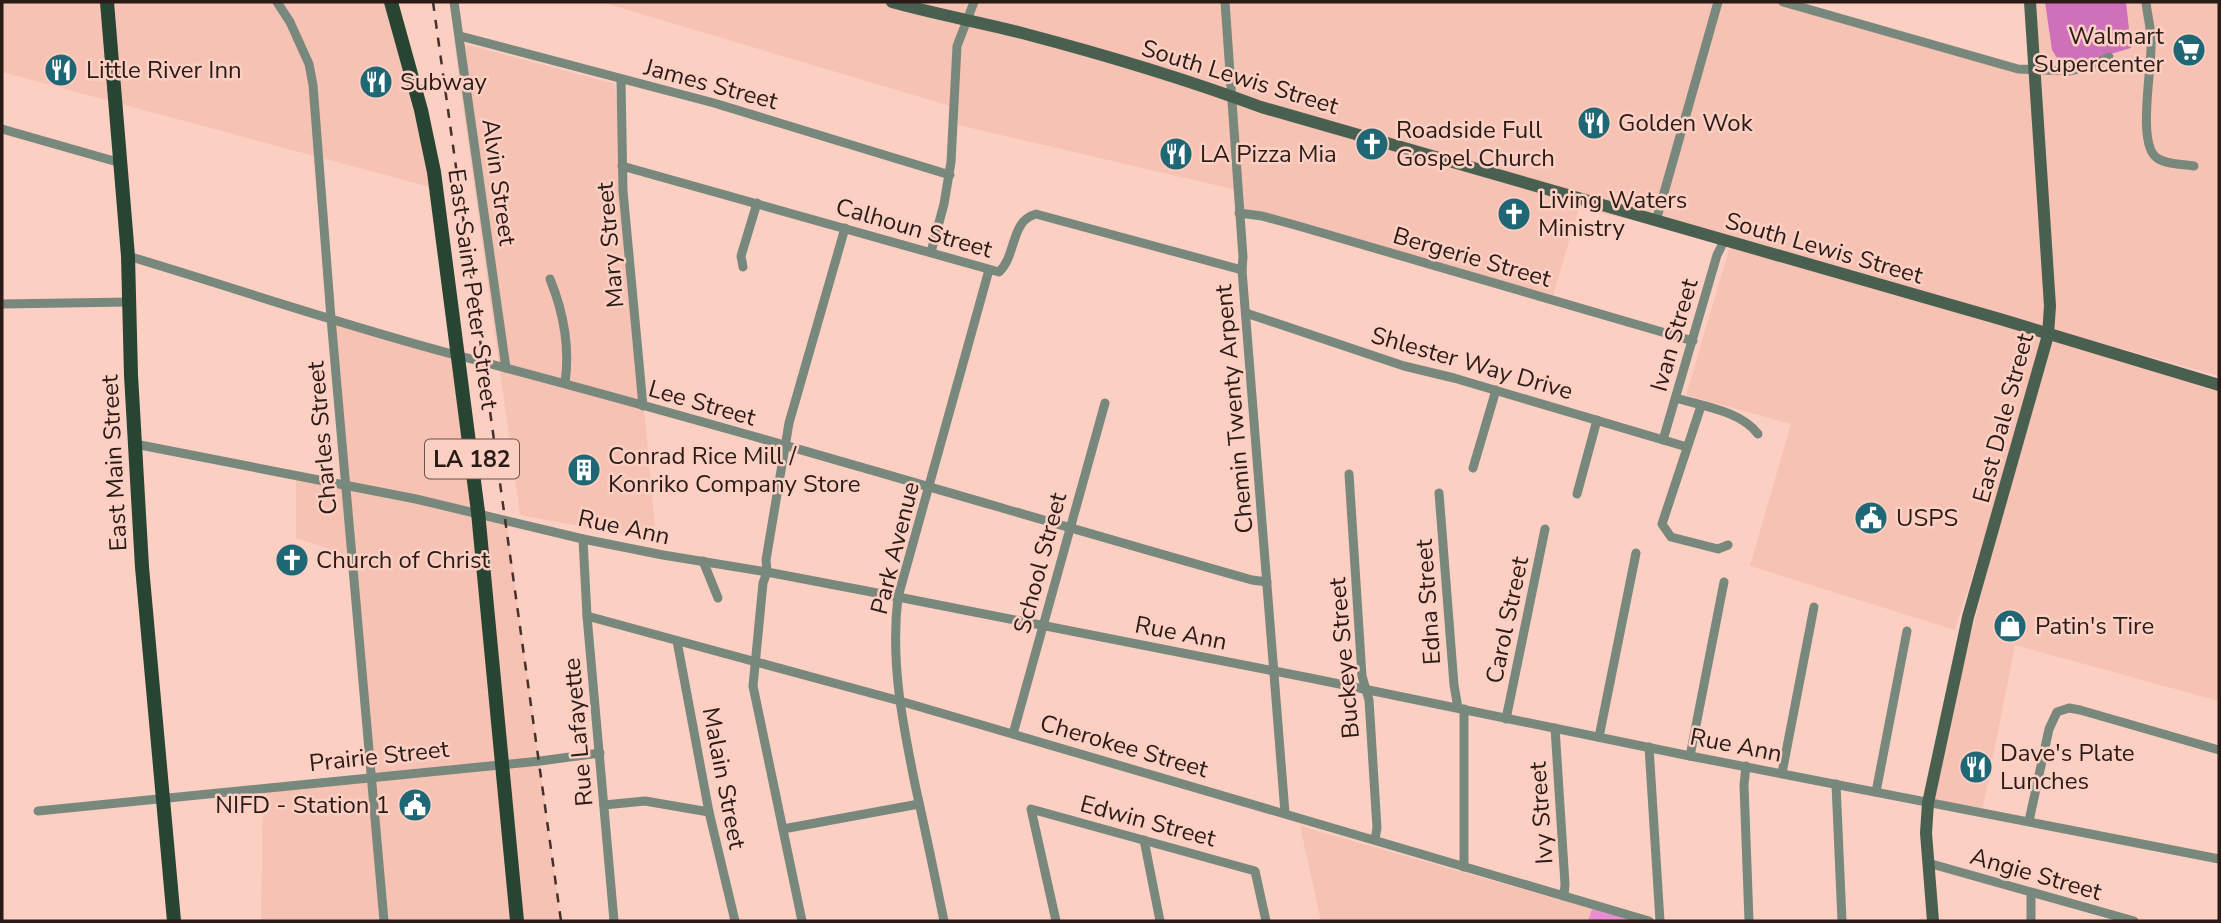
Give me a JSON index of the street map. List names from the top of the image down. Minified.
{"streets":{"main road":["South Lewis Street","East Saint Peter Street","East Dale Street","LA 182","East Main Street"],"street":["James Street","Alvin Street","Calhoun Street","Mary Street","Bergerie Street","Ivan Street","Shlester Way Drive","Lee Street","Chemin Twenty Arpent","Charles Street","Rue Ann","Park Avenue","School Street","Edna Street","Carol Street","Buckeye Street","Rue Lafayette","Cherokee Street","Prairie Street","Malain Street","Ivy Street","Edwin Street","Angie Street"]},"crossings":[["South Lewis Street","Ivan Street"],["South Lewis Street","Chemin Twenty Arpent"],["South Lewis Street","East Dale Street"],["James Street","Alvin Street"],["James Street","Mary Street"],["Alvin Street","Lee Street"],["Calhoun Street","Mary Street"],["Calhoun Street","Chemin Twenty Arpent"],["Calhoun Street","Park Avenue"],["Mary Street","Lee Street"],["Bergerie Street","Ivan Street"],["Bergerie Street","Chemin Twenty Arpent"],["East Saint Peter Street","Lee Street"],["East Saint Peter Street","Rue Ann"],["East Saint Peter Street","Prairie Street"],["Ivan Street","Shlester Way Drive"],["Shlester Way Drive","Chemin Twenty Arpent"],["Lee Street","Chemin Twenty Arpent"],["Lee Street","Charles Street"],["Lee Street","East Main Street"],["Lee Street","Park Avenue"],["Lee Street","School Street"],["Chemin Twenty Arpent","Rue Ann"],["Chemin Twenty Arpent","Cherokee Street"],["East Dale Street","Rue Ann"],["East Dale Street","Angie Street"],["Charles Street","Rue Ann"],["Charles Street","Prairie Street"],["East Main Street","Rue Ann"],["East Main Street","Prairie Street"],["Rue Ann","Park Avenue"],["Rue Ann","School Street"],["Rue Ann","Edna Street"],["Rue Ann","Carol Street"],["Rue Ann","Buckeye Street"],["Rue Ann","Rue Lafayette"],["Rue Ann","Ivy Street"],["Park Avenue","Cherokee Street"],["School Street","Cherokee Street"],["Edna Street","Cherokee Street"],["Buckeye Street","Cherokee Street"],["Rue Lafayette","Cherokee Street"],["Rue Lafayette","Prairie Street"],["Cherokee Street","Malain Street"],["Cherokee Street","Ivy Street"]],"places":{"supermarket":["Walmart Supercenter"],"restaurant":["Little River Inn","Subway","Golden Wok","LA Pizza Mia","Dave's Plate Lunches"],"church":["Roadside Full Gospel Church","Living Waters Ministry","Church of Christ"],"building":["Conrad Rice Mill / Konriko Company Store"],"public building":["USPS","NIFD - Station 1"],"shop":["Patin's Tire"]}}
